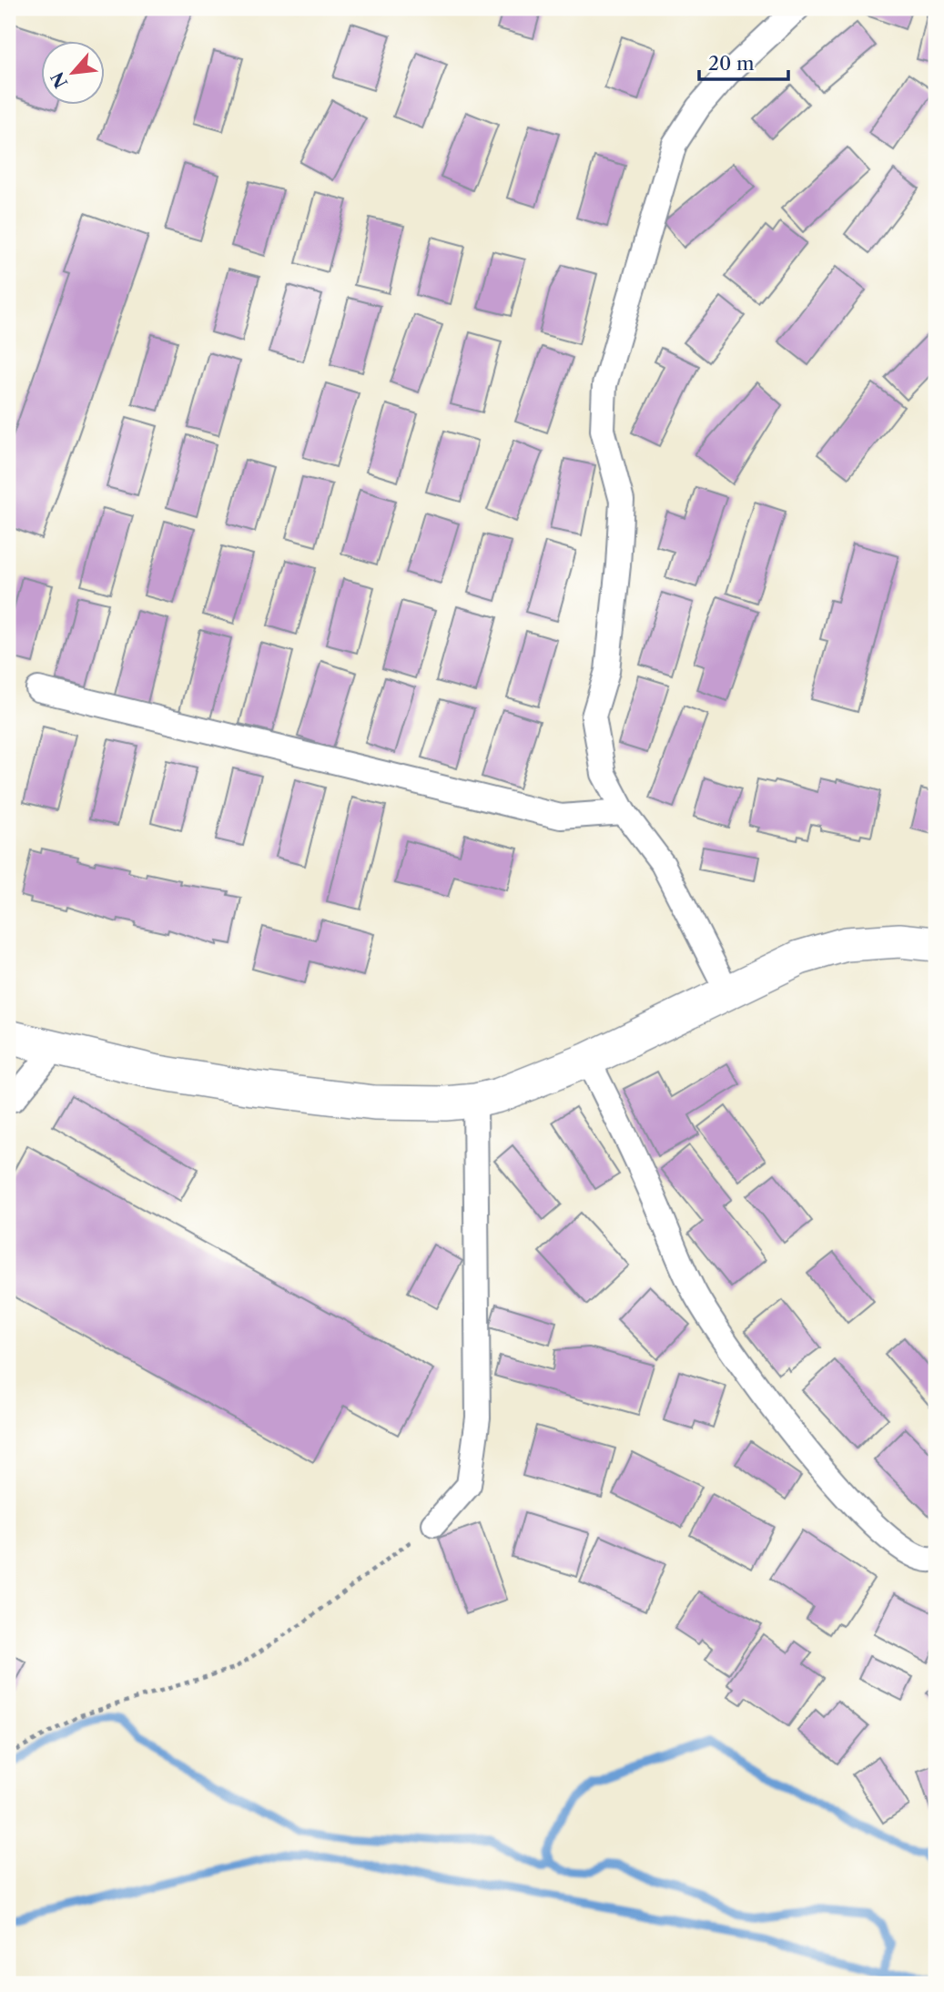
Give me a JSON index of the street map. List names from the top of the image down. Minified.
{"scale_bar":"20 m","north":"bottom left"}
